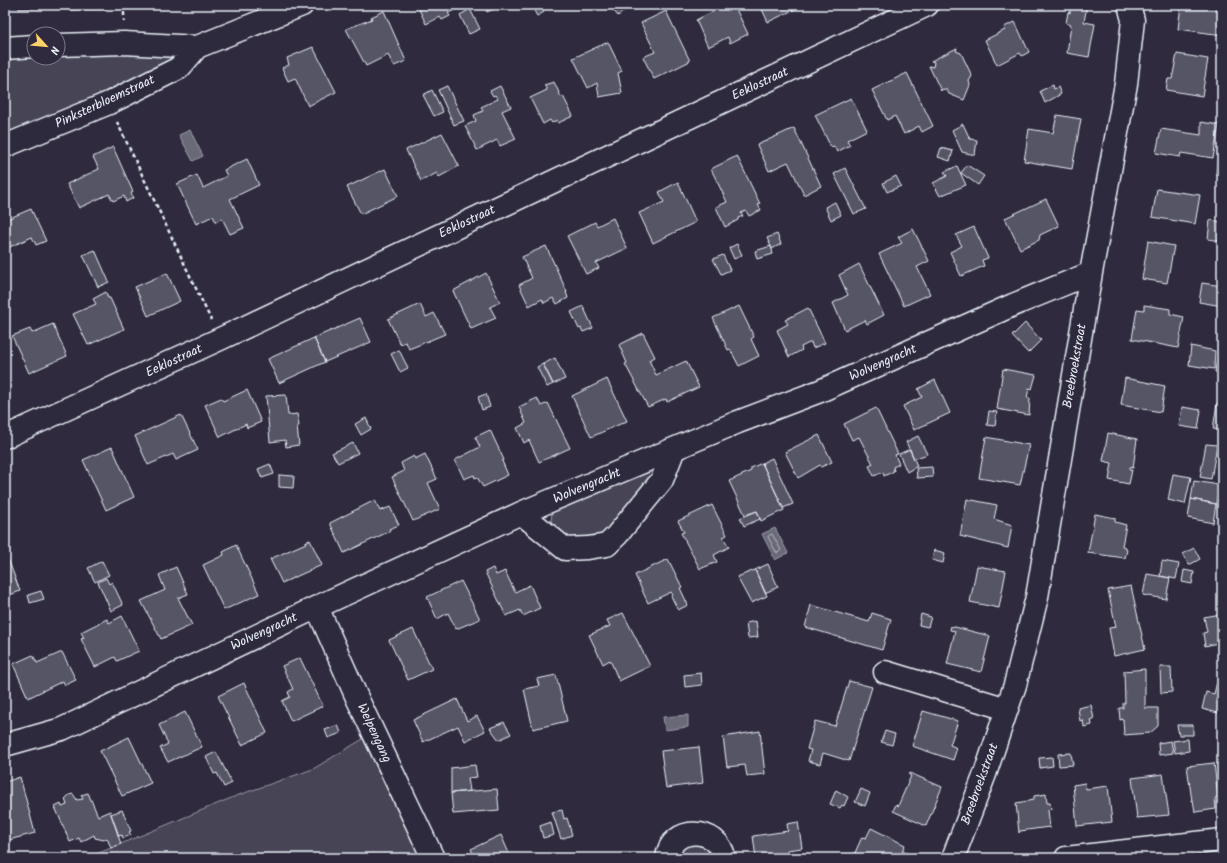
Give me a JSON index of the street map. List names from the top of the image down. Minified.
{"streets":{"street":["Eeklostraat","Pinksterbloemstraat","Wolvengracht","Breebroekstraat","Welpengang"]},"crossings":[["Wolvengracht","Breebroekstraat"],["Wolvengracht","Welpengang"]],"north":"bottom right"}
